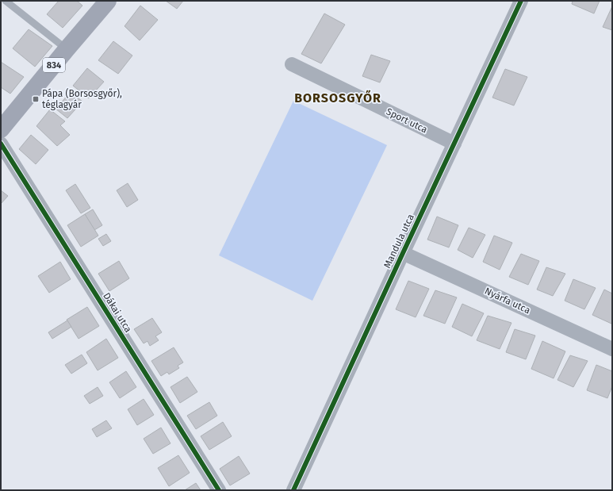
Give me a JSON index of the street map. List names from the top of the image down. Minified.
{"streets":{"main road":["834"],"street":["Sport utca","Mandula utca","Nyárfa utca","Dákai utca"]},"crossings":[["Sport utca","Mandula utca"],["Mandula utca","Nyárfa utca"]],"districts":["BORSOSGYŐR"],"places":{"transit":["Pápa (Borsosgyőr), téglagyár"]}}
